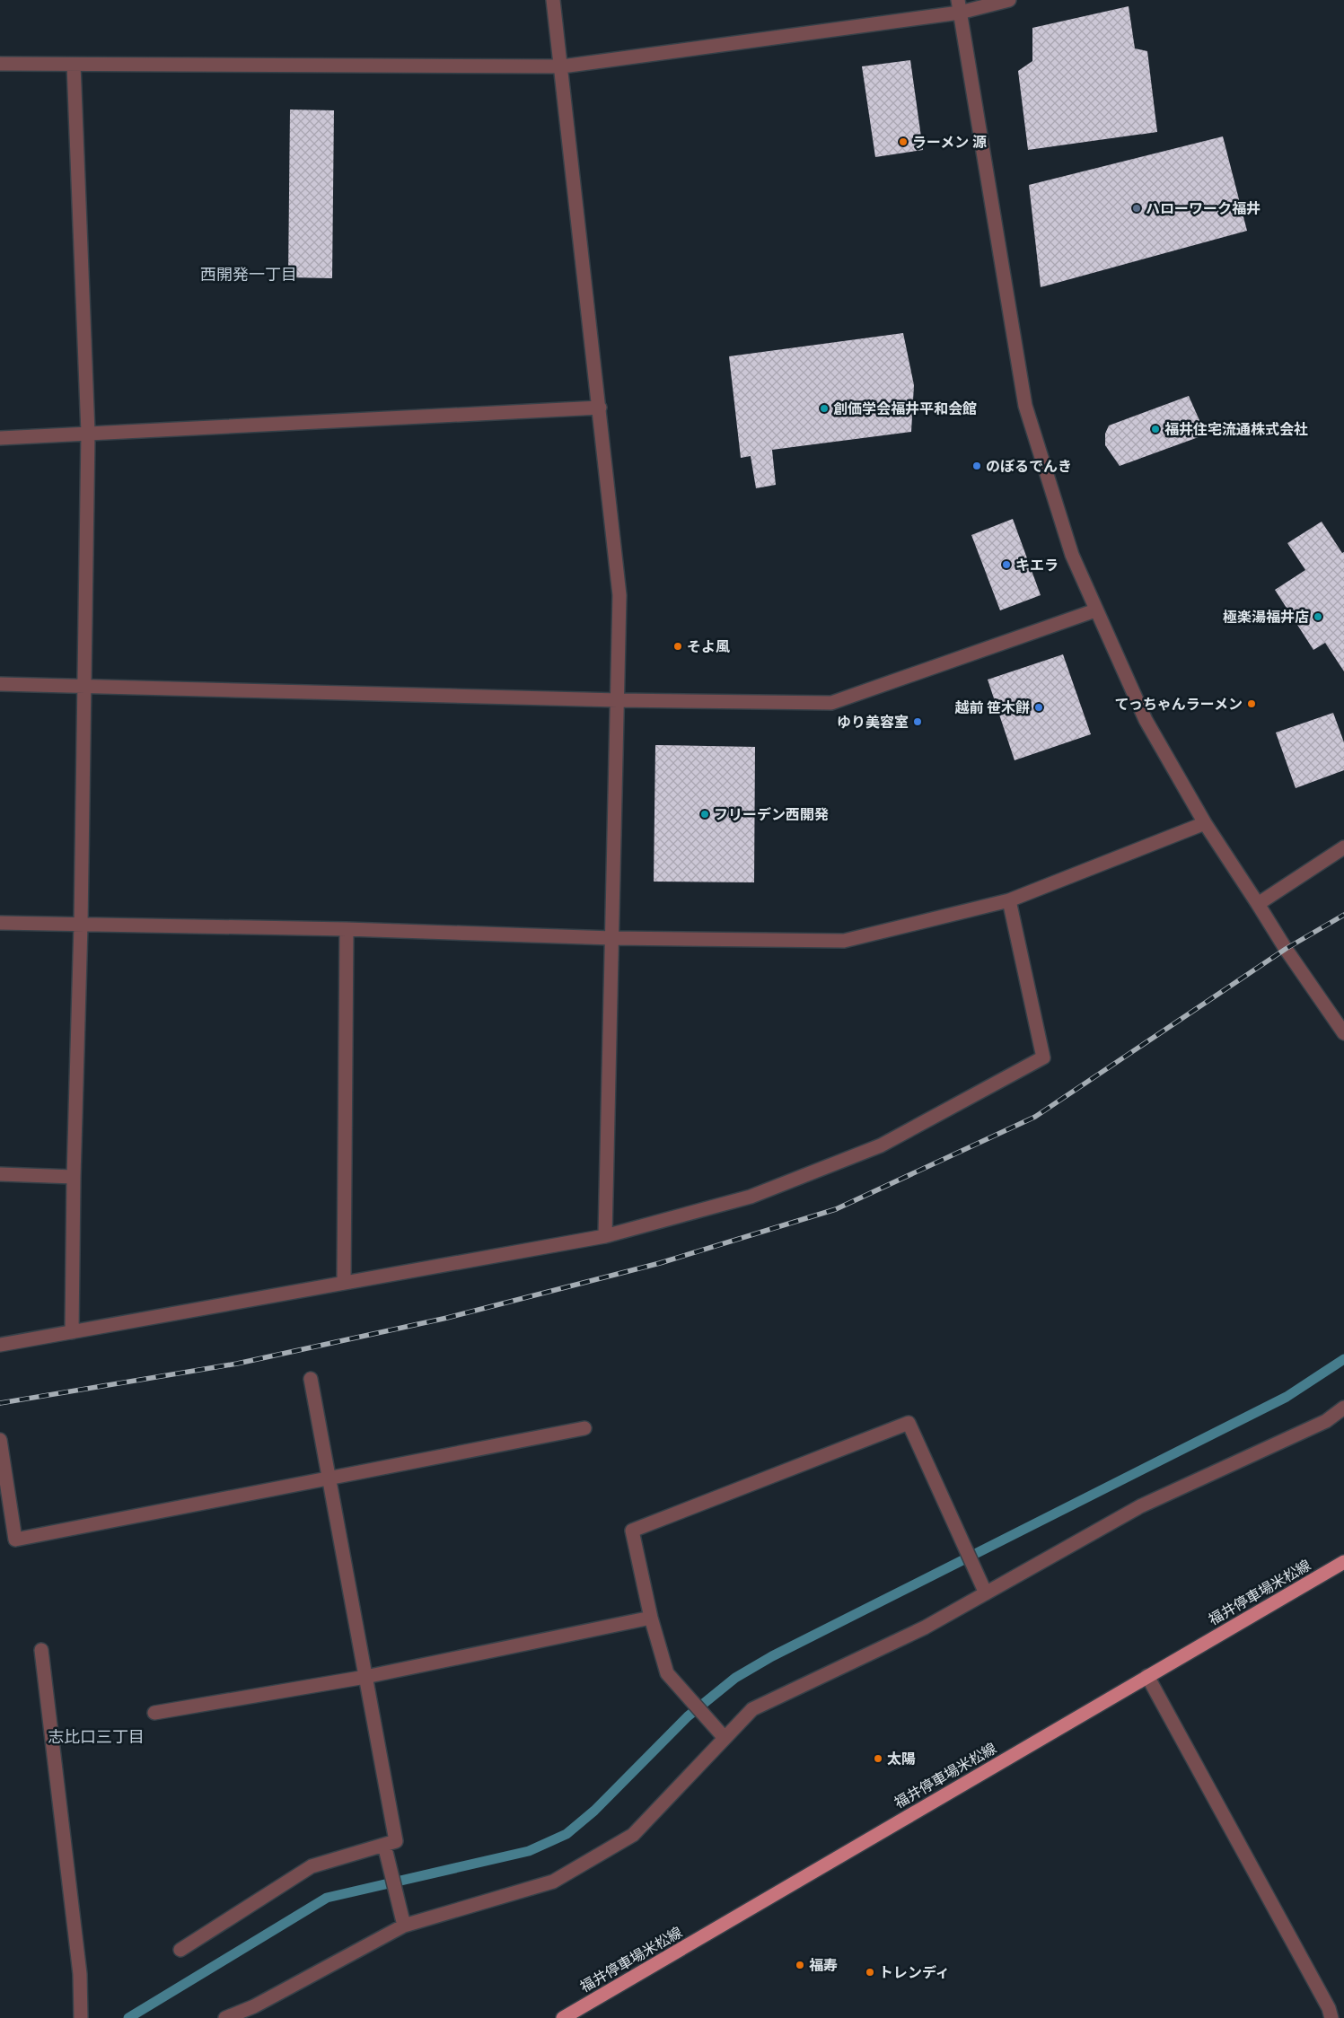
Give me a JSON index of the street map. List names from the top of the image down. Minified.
{"streets":{"main road":["福井停車場米松線"]},"districts":["西開発一丁目","志比口三丁目"],"places":["ラーメン 源","ハローワーク福井","創価学会福井平和会館","福井住宅流通株式会社","のぼるでんき","キエラ","極楽湯福井店","そよ風","てっちゃんラーメン","越前 笹木餅","ゆり美容室","フリーデン西開発","太陽","福寿","トレンディ"]}
